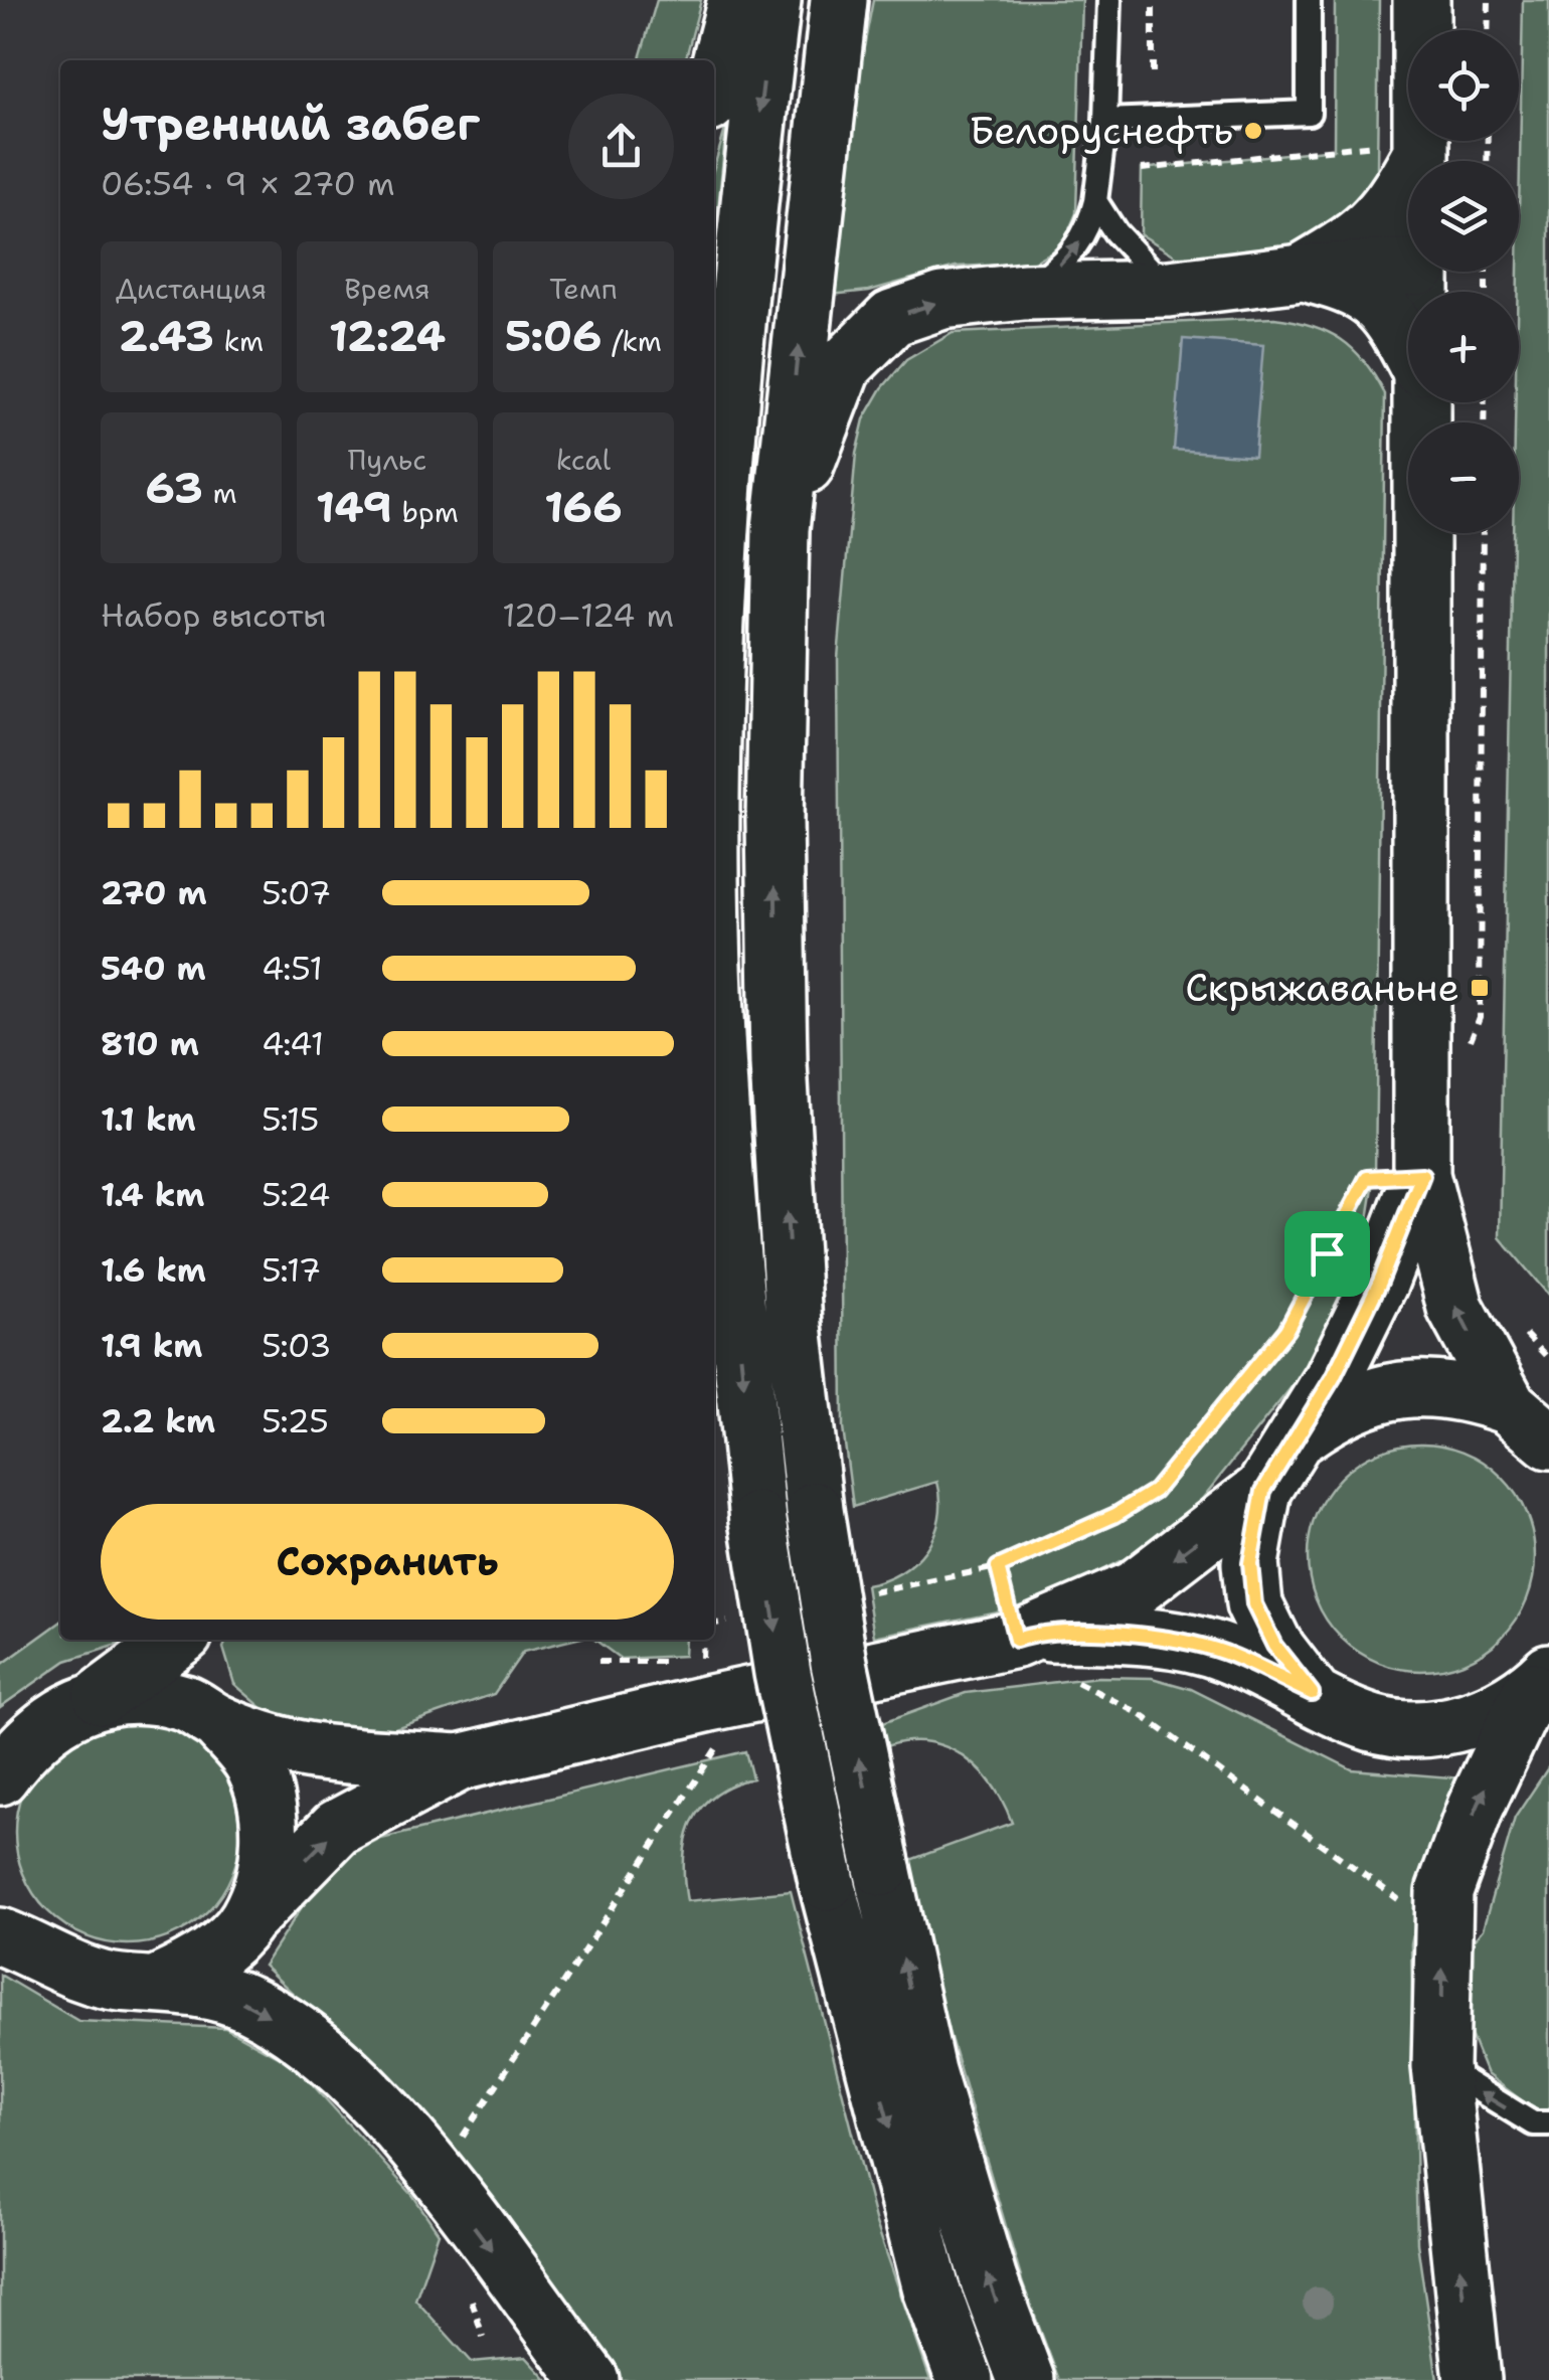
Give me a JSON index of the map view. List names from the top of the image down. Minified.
{"places":{"other":["Белоруснефть"],"transit":["Скрыжаваньне"]},"page":{"map_buttons":["+","−"],"heading":["Утренний забег","06:54 · 9 × 270 m"],"stats":[["Дистанция","2.43 km"],["Время","12:24"],["Темп","5:06 /km"],["63 m"],["Пульс","149 bpm"],["kcal","166"]],"chart":["Набор высоты","120–124 m"],"list":[{"name":"270 m","note":"5:07"},{"name":"540 m","note":"4:51"},{"name":"810 m","note":"4:41"},{"name":"1.1 km","note":"5:15"},{"name":"1.4 km","note":"5:24"},{"name":"1.6 km","note":"5:17"},{"name":"1.9 km","note":"5:03"},{"name":"2.2 km","note":"5:25"}],"buttons":"Сохранить"}}
